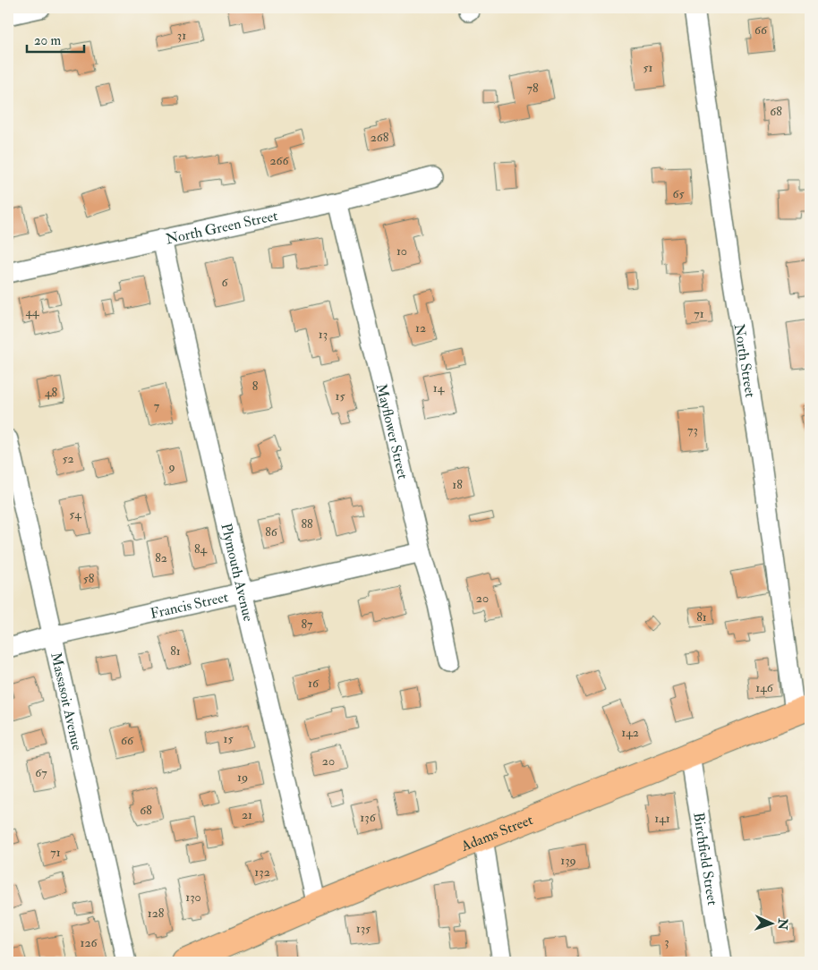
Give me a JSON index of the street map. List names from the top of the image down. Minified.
{"streets":{"main road":["Adams Street"],"street":["North Green Street","North Street","Mayflower Street","Plymouth Avenue","Francis Street","Massasoit Avenue","Birchfield Street"]},"crossings":[["North Green Street","Mayflower Street"],["North Green Street","Plymouth Avenue"],["North Street","Adams Street"],["Mayflower Street","Francis Street"],["Plymouth Avenue","Francis Street"],["Plymouth Avenue","Adams Street"],["Francis Street","Massasoit Avenue"],["Adams Street","Birchfield Street"]],"house_numbers":["66","31","51","78","68","268","266","65","10","6","44","71","12","13","8","14","48","15","7","73","52","9","18","54","88","86","84","82","58","20","81","87","81","16","146","142","15","66","20","67","19","68","21","136","141","71","139","132","130","128","135","3","126"],"scale_bar":"20 m","north":"right"}
